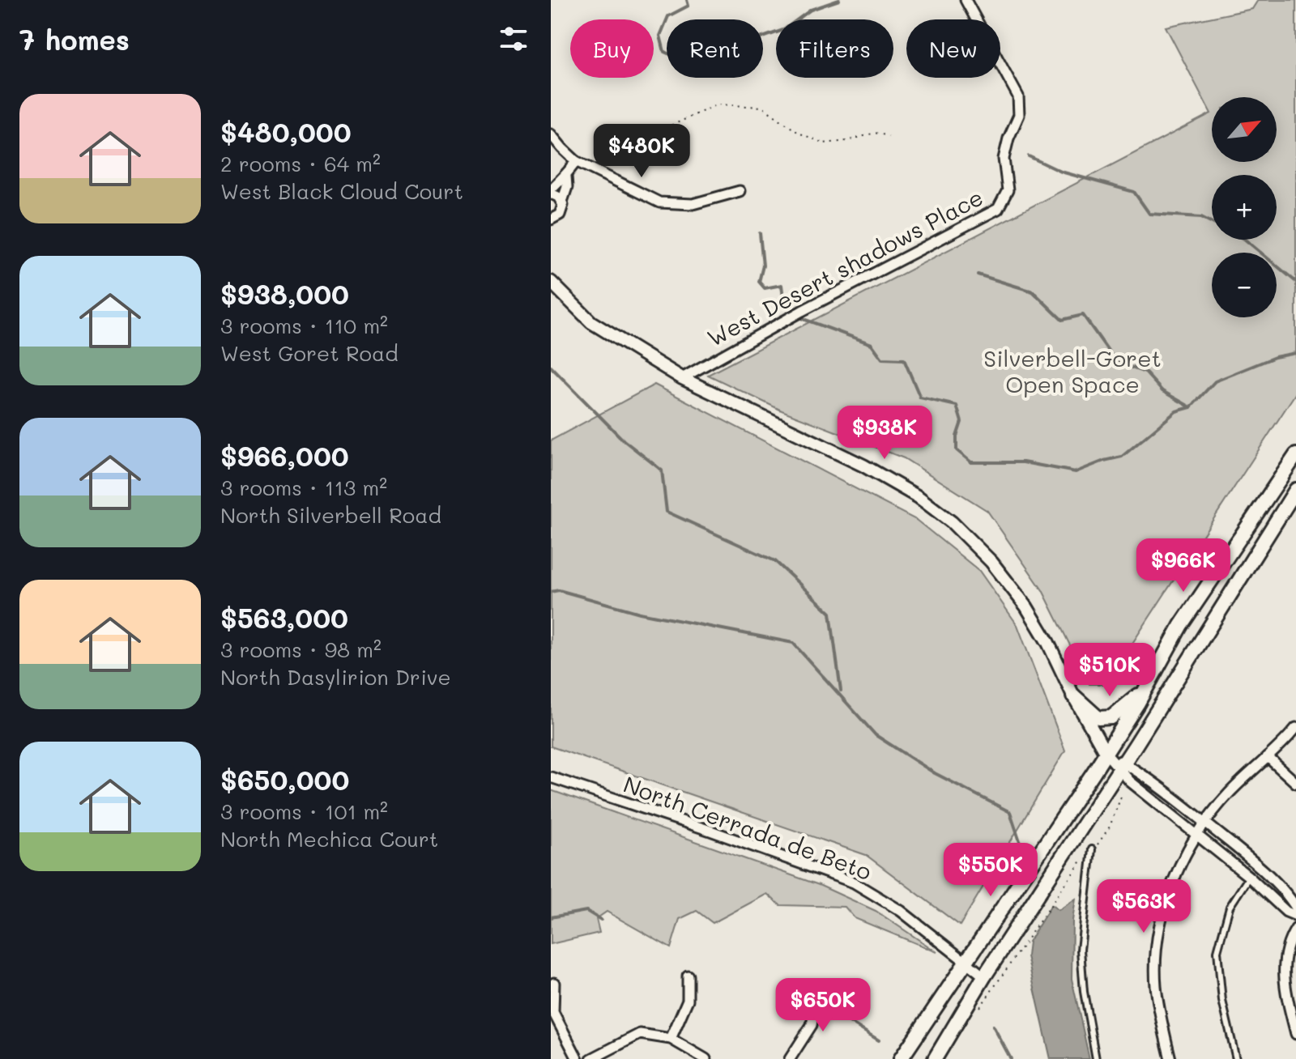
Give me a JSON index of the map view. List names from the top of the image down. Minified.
{"streets":{"street":["West Desert shadows Place","North Cerrada de Beto"]},"parks":["Silverbell-Goret Open Space"],"north":"top right","page":{"heading":"7 homes","chip":["Buy","Rent","Filters","New"],"list":[{"name":"$480,000","note":"2 rooms · 64 m² · West Black Cloud Court"},{"name":"$938,000","note":"3 rooms · 110 m² · West Goret Road"},{"name":"$966,000","note":"3 rooms · 113 m² · North Silverbell Road"},{"name":"$563,000","note":"3 rooms · 98 m² · North Dasylirion Drive"},{"name":"$650,000","note":"3 rooms · 101 m² · North Mechica Court"}],"map_buttons":["+","−"],"price":["$480K","$938K","$966K","$510K","$550K","$563K","$650K"]}}
